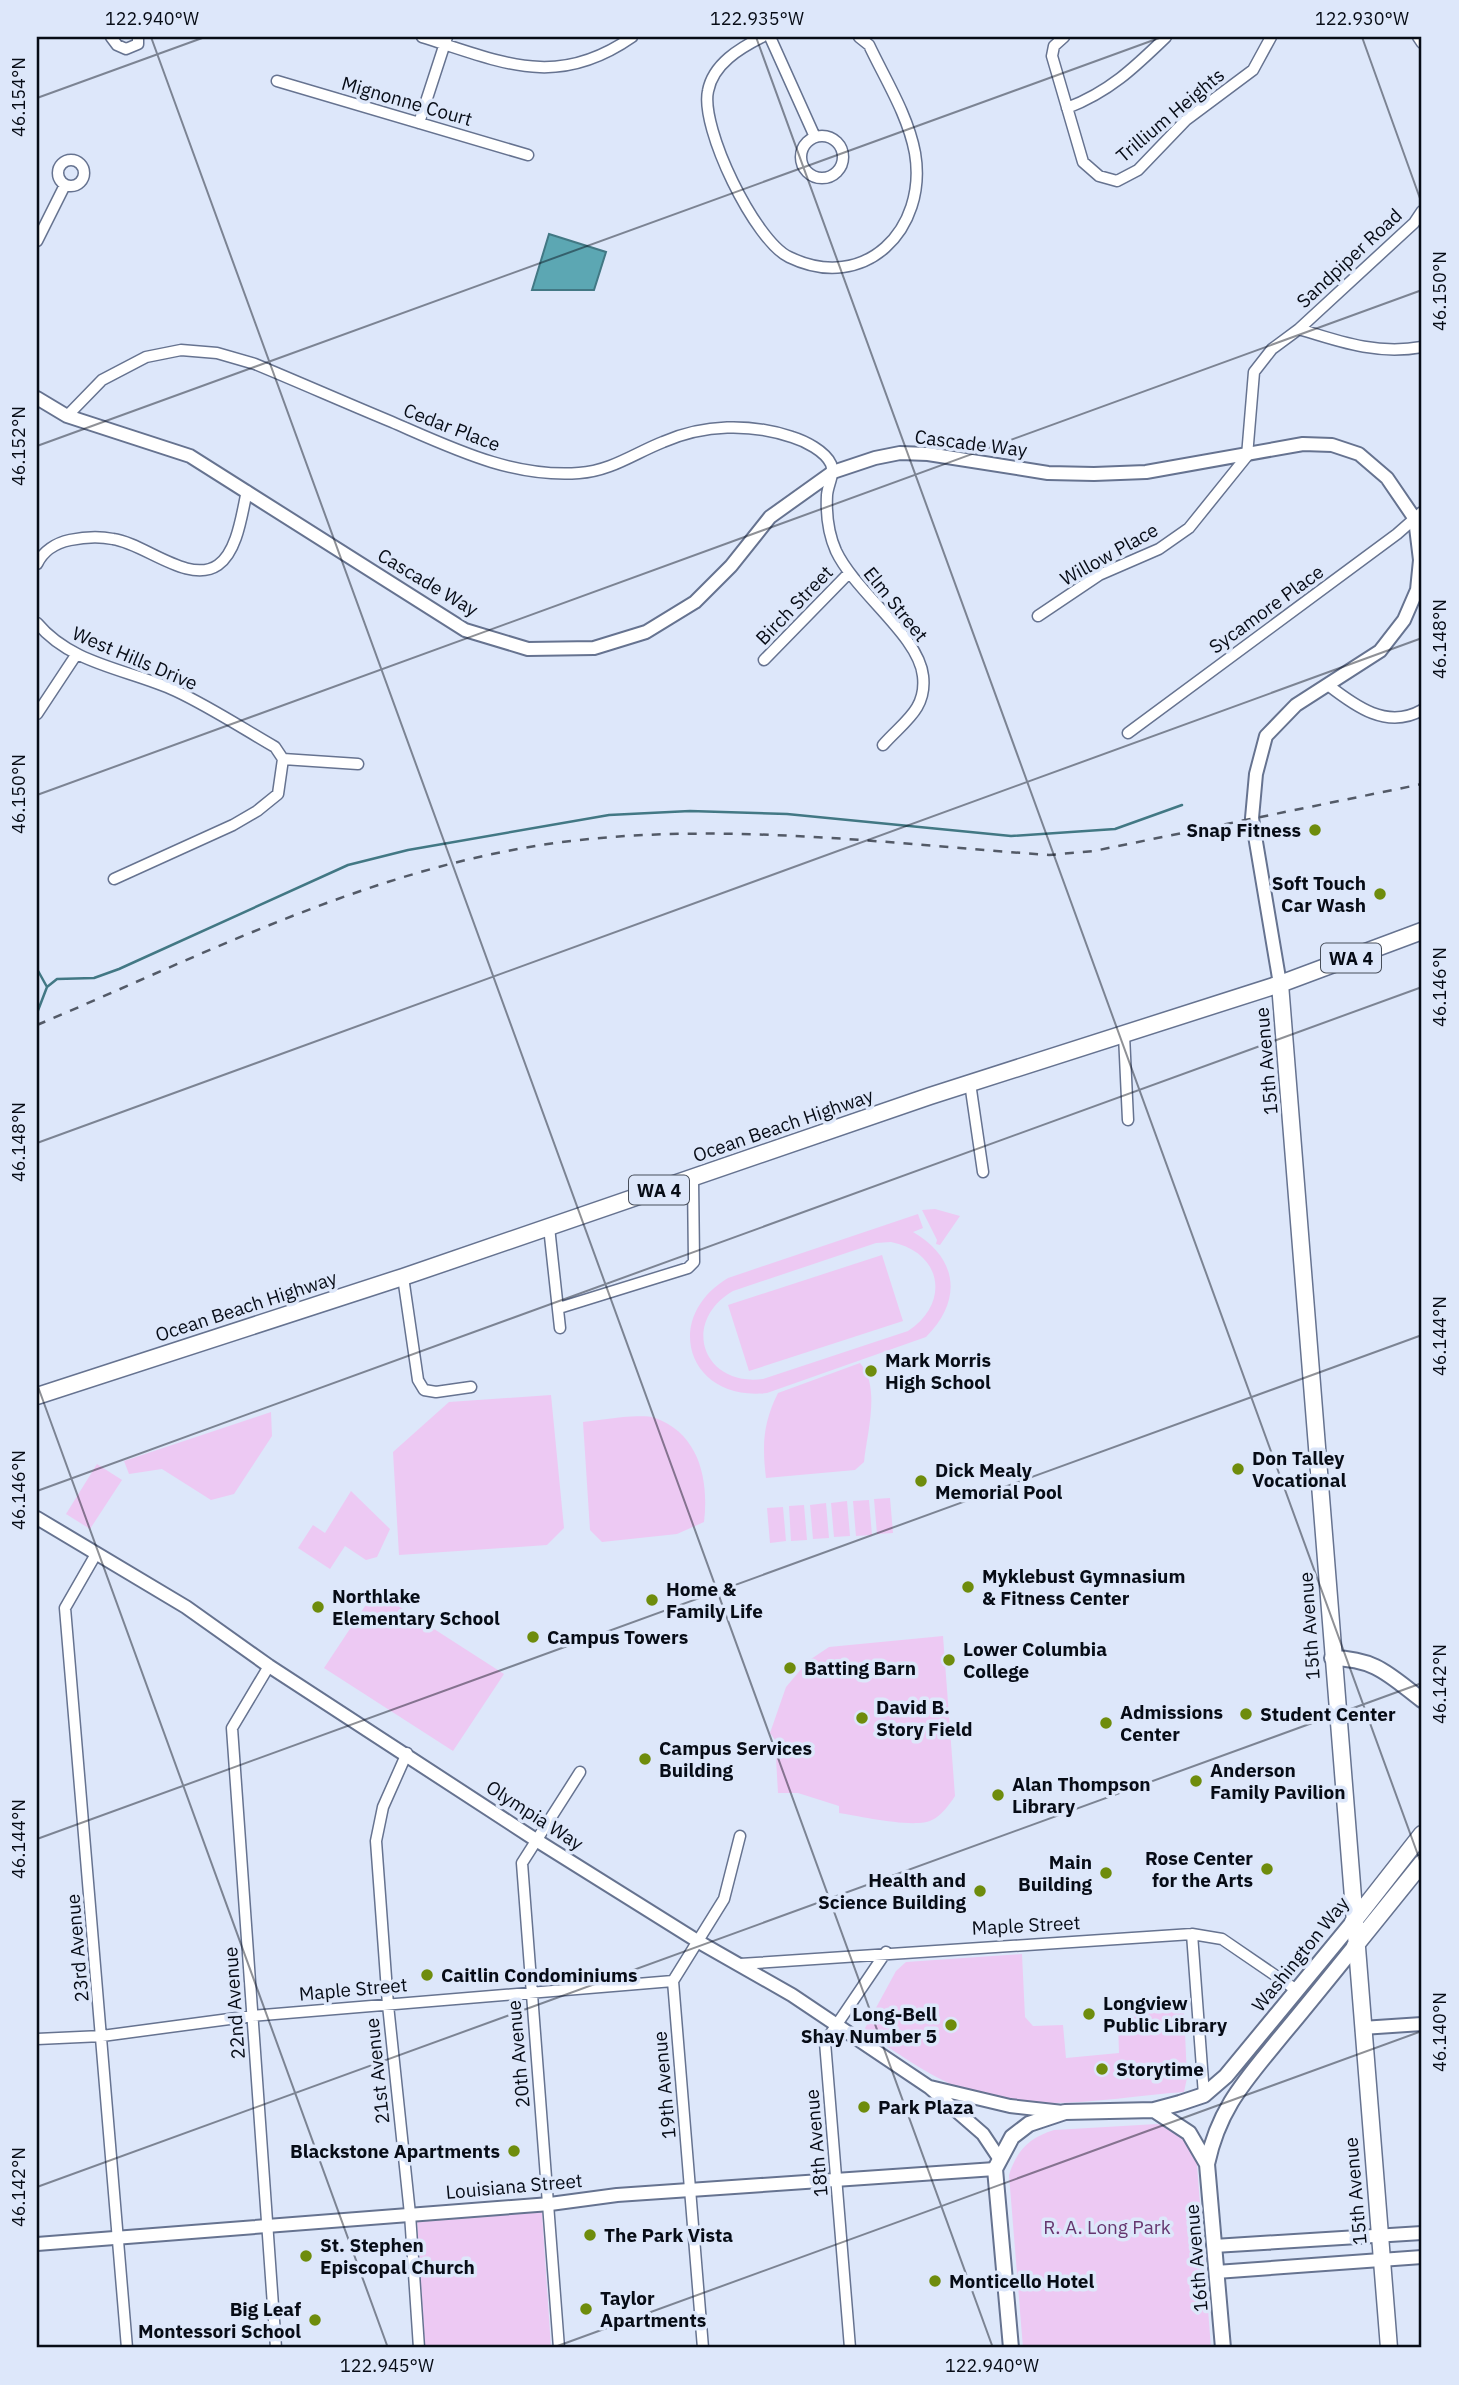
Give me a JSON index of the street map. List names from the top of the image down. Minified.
{"streets":{"main road":["WA 4","15th Avenue","Ocean Beach Highway","Washington Way","16th Avenue"],"street":["Mignonne Court","Trillium Heights","Sandpiper Road","Cedar Place","Cascade Way","Willow Place","Elm Street","Birch Street","Sycamore Place","West Hills Drive","Olympia Way","Maple Street","23rd Avenue","22nd Avenue","20th Avenue","21st Avenue","19th Avenue","18th Avenue","Louisiana Street"]},"crossings":[["Sandpiper Road","Cascade Way"],["Sandpiper Road","Willow Place"],["Cedar Place","Cascade Way"],["Cedar Place","Elm Street"],["Cascade Way","Willow Place"],["Cascade Way","Elm Street"],["Cascade Way","Sycamore Place"],["Cascade Way","15th Avenue"],["Cascade Way","Ocean Beach Highway"],["Elm Street","Birch Street"],["15th Avenue","Ocean Beach Highway"],["15th Avenue","Washington Way"],["Olympia Way","Maple Street"],["Olympia Way","23rd Avenue"],["Olympia Way","22nd Avenue"],["Olympia Way","20th Avenue"],["Olympia Way","21st Avenue"],["Olympia Way","18th Avenue"],["Olympia Way","Louisiana Street"],["Maple Street","23rd Avenue"],["Maple Street","Washington Way"],["Maple Street","22nd Avenue"],["Maple Street","20th Avenue"],["Maple Street","21st Avenue"],["Maple Street","19th Avenue"],["Maple Street","18th Avenue"],["23rd Avenue","Louisiana Street"],["Washington Way","16th Avenue"],["22nd Avenue","Louisiana Street"],["20th Avenue","Louisiana Street"],["21st Avenue","Louisiana Street"],["19th Avenue","Louisiana Street"],["18th Avenue","Louisiana Street"]],"parks":["R. A. Long Park"],"places":["Snap Fitness","Soft Touch Car Wash","Mark Morris High School","Don Talley Vocational","Dick Mealy Memorial Pool","Myklebust Gymnasium & Fitness Center","Home & Family Life","Northlake Elementary School","Campus Towers","Lower Columbia College","Batting Barn","Student Center","David B. Story Field","Admissions Center","Campus Services Building","Anderson Family Pavilion","Alan Thompson Library","Rose Center for the Arts","Main Building","Health and Science Building","Caitlin Condominiums","Longview Public Library","Long-Bell Shay Number 5","Storytime","Park Plaza","Blackstone Apartments","The Park Vista","St. Stephen Episcopal Church","Monticello Hotel","Taylor Apartments","Big Leaf Montessori School"],"coordinates":["122.940°W","122.935°W","122.930°W","46.154°N","46.150°N","46.152°N","46.148°N","46.146°N","46.144°N","46.142°N","46.140°N","122.945°W"]}
